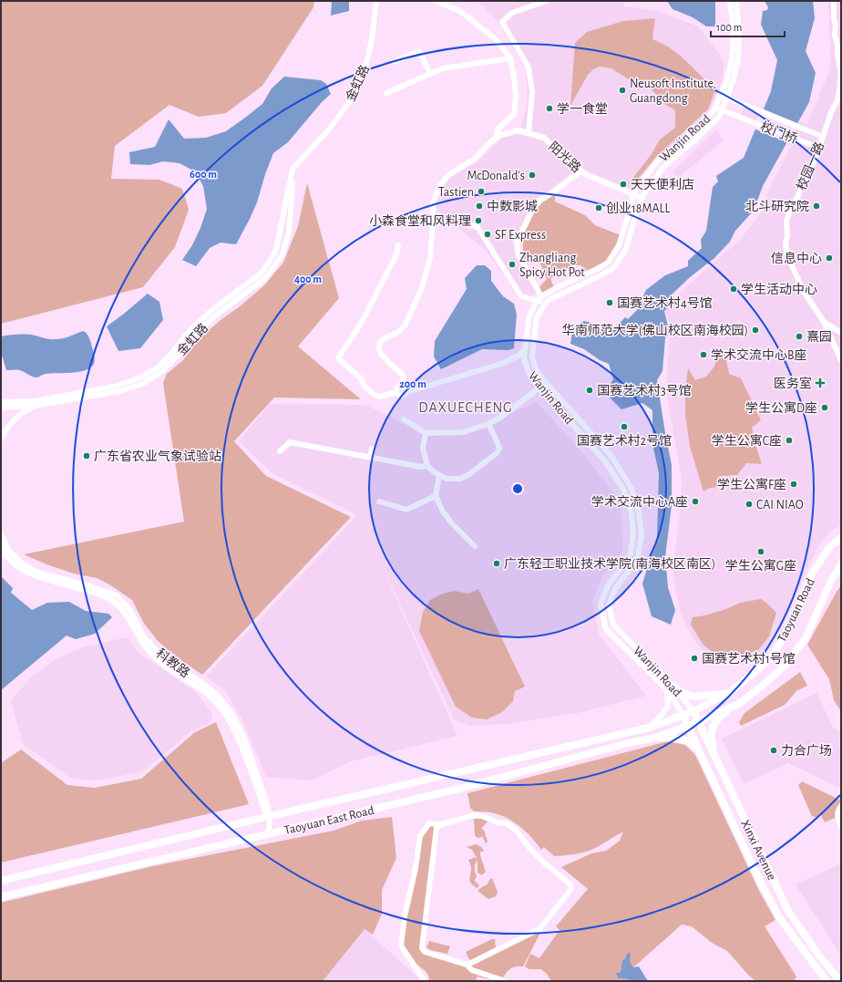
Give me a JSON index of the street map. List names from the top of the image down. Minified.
{"streets":{"main road":["Taoyuan Road","Taoyuan East Road","Xinxi Avenue"],"street":["金虹路","校门桥","Wanjin Road","阳光路","校园一路","科教路"]},"crossings":[["校门桥","Wanjin Road"],["校门桥","校园一路"],["Wanjin Road","阳光路"],["Wanjin Road","Taoyuan Road"],["Wanjin Road","Xinxi Avenue"],["Taoyuan Road","Taoyuan East Road"],["Taoyuan Road","Xinxi Avenue"],["科教路","Taoyuan East Road"]],"districts":["DAXUECHENG"],"places":{"other":["Neusoft Institute, Guangdong","学一食堂","McDonald's","天天便利店","Tastien","中数影城","北斗研究院","创业18MALL","小森食堂和风料理","SF Express","信息中心","Zhangliang Spicy Hot Pot","学生活动中心","国赛艺术村4号馆","华南师范大学(佛山校区南海校园)","熹园","学术交流中心B座","国赛艺术村3号馆","学生公寓D座","国赛艺术村2号馆","学生公寓C座","广东省农业气象试验站","学生公寓F座","学术交流中心A座","CAI NIAO","学生公寓G座","广东轻工职业技术学院(南海校区南区)","国赛艺术村1号馆","力合广场"],"health":["医务室"]},"scale_bar":"100 m","rings":["600 m","400 m","200 m"]}
